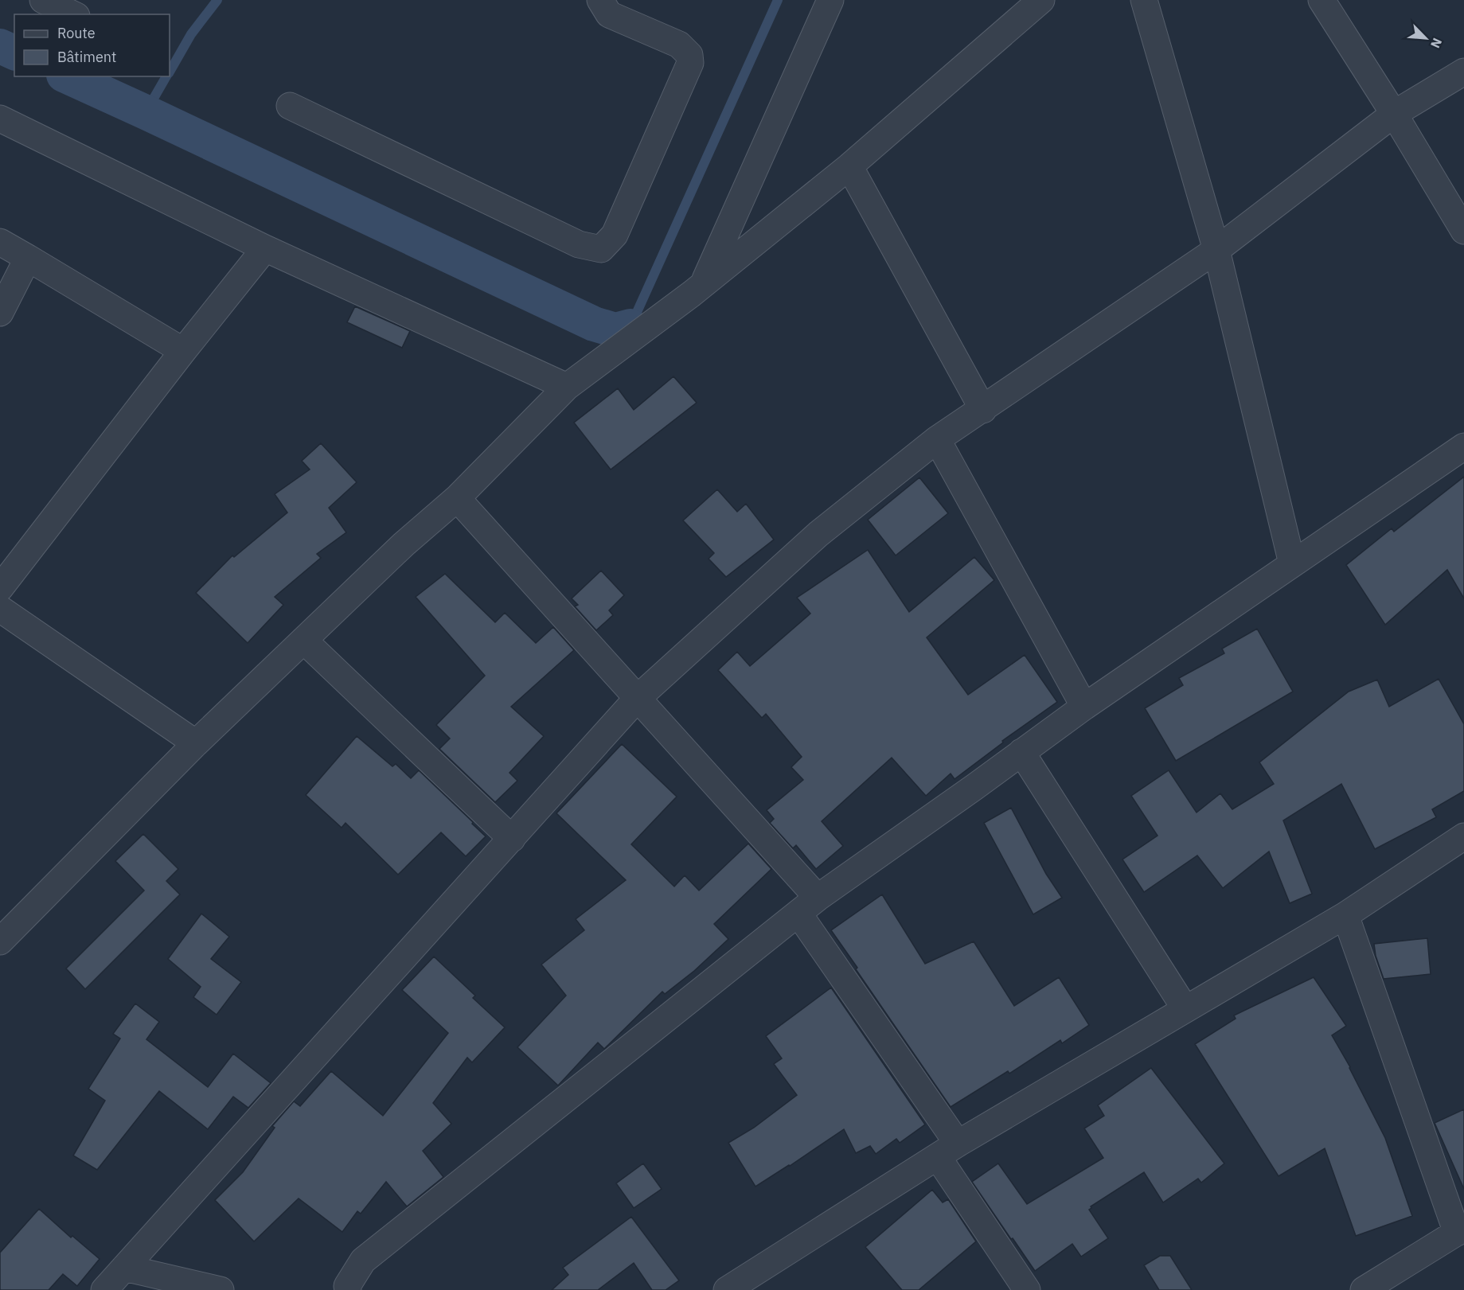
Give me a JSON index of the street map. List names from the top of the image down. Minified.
{"legend":["Route","Bâtiment"],"north":"bottom right"}
